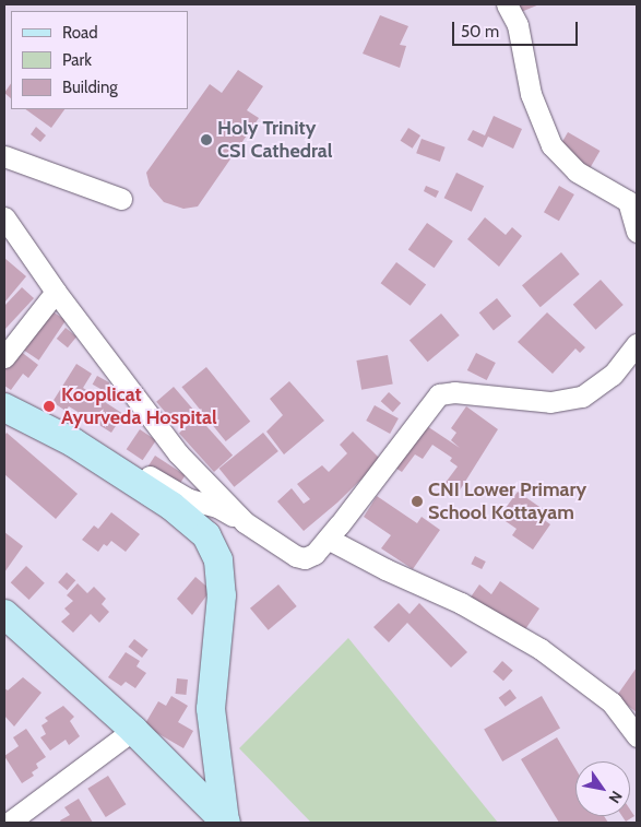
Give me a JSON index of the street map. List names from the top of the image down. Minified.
{"places":["Holy Trinity CSI Cathedral","Kooplicat Ayurveda Hospital","CNI Lower Primary School Kottayam"],"legend":["Road","Park","Building"],"scale_bar":"50 m","north":"bottom right"}
